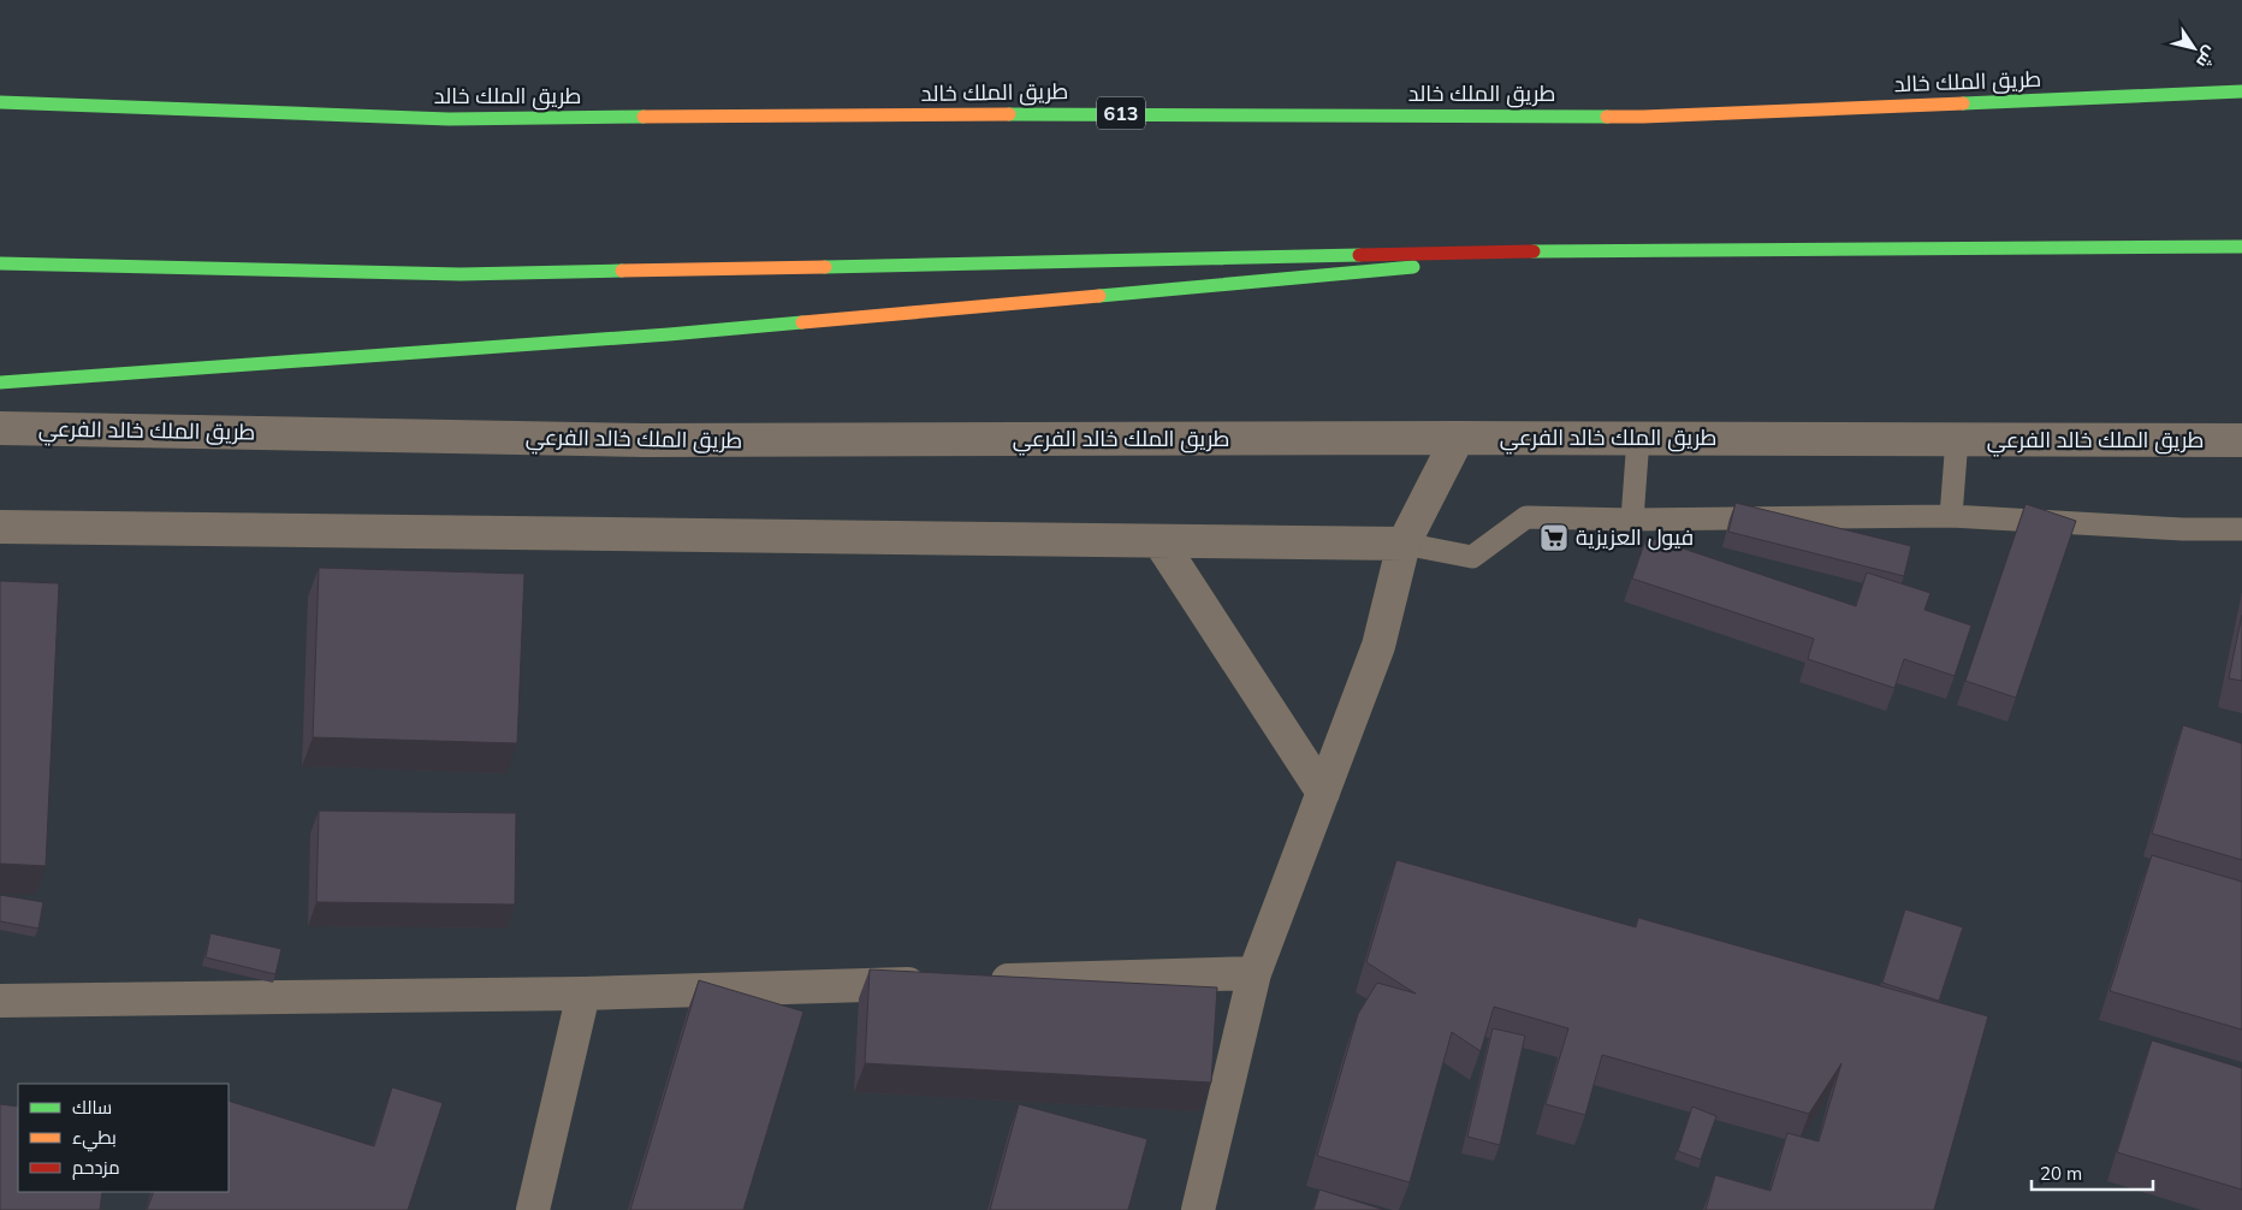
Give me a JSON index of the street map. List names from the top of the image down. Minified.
{"streets":{"main road":["طريق الملك خالد","613"],"street":["طريق الملك خالد الفرعي"]},"places":{"supermarket":["فيول العزيزية"]},"legend":["سالك","بطيء","مزدحم"],"scale_bar":"20 m","north":"bottom right"}
